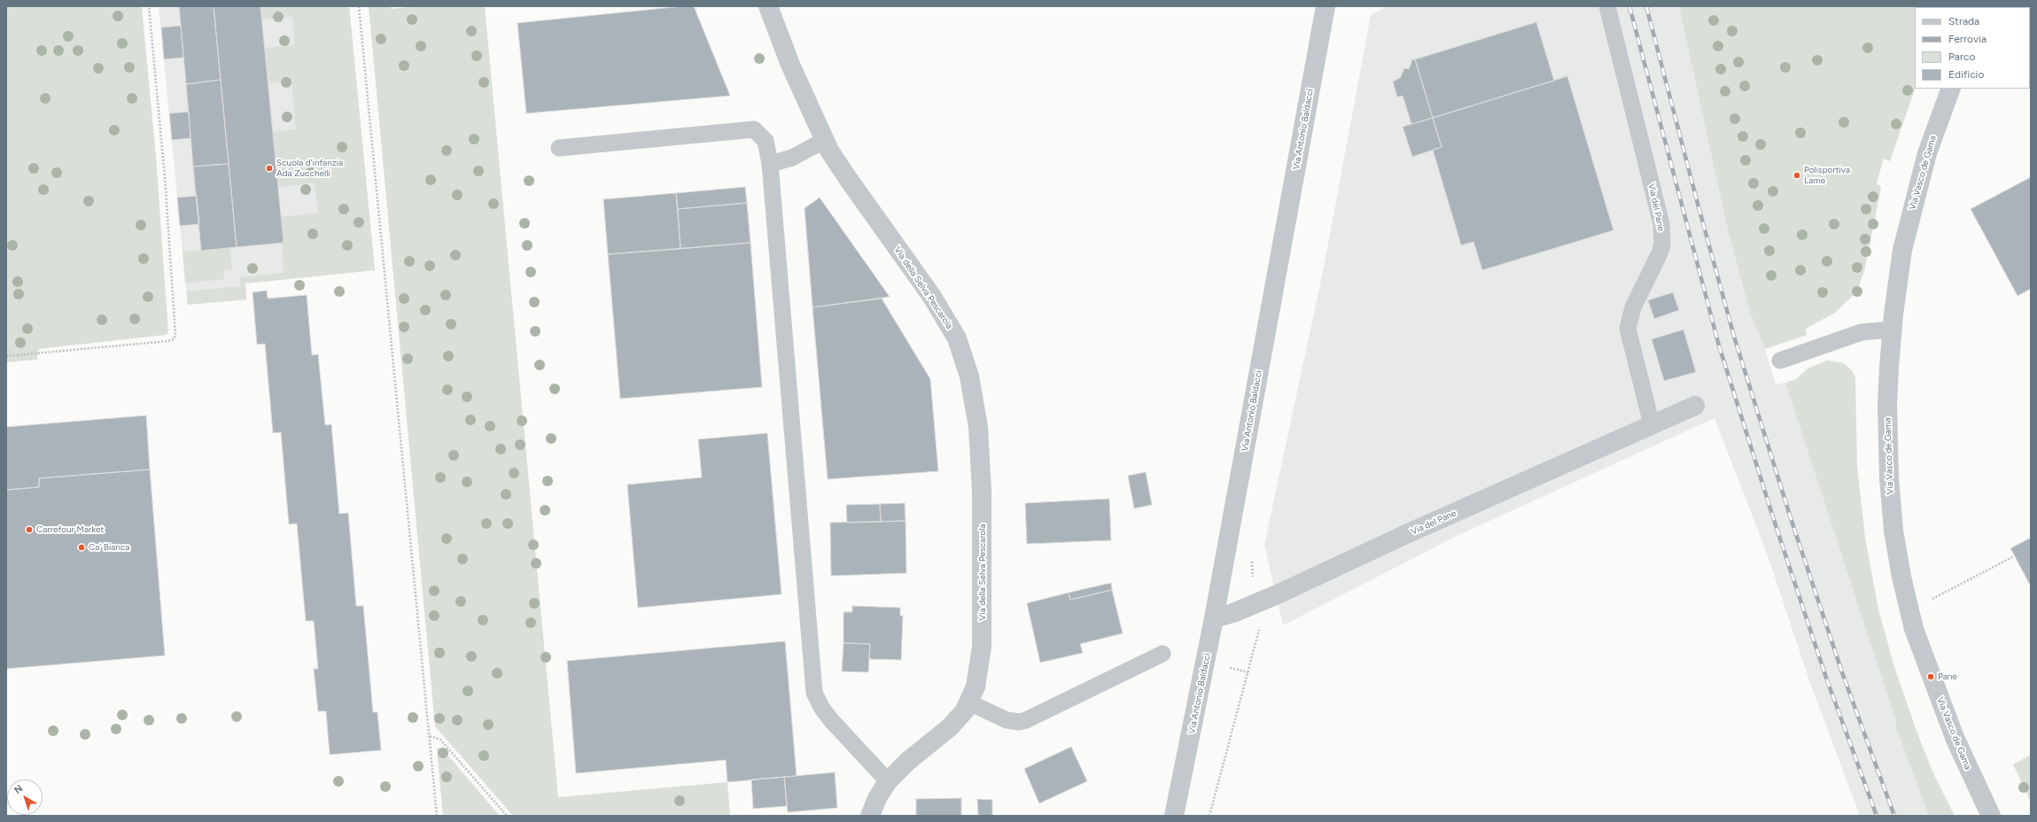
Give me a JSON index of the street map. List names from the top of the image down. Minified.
{"streets":{"street":["Via Antonio Baldacci","Via Vasco de Gama","Via del Pane","Via della Selva Pescarola"]},"crossings":[["Via Antonio Baldacci","Via del Pane"]],"places":["Scuola d'infanzia Ada Zucchelli","Polisportiva Lame","Carrefour Market","Ca' Bianca","Pane"],"legend":["Strada","Ferrovia","Parco","Edificio"],"north":"top left"}
